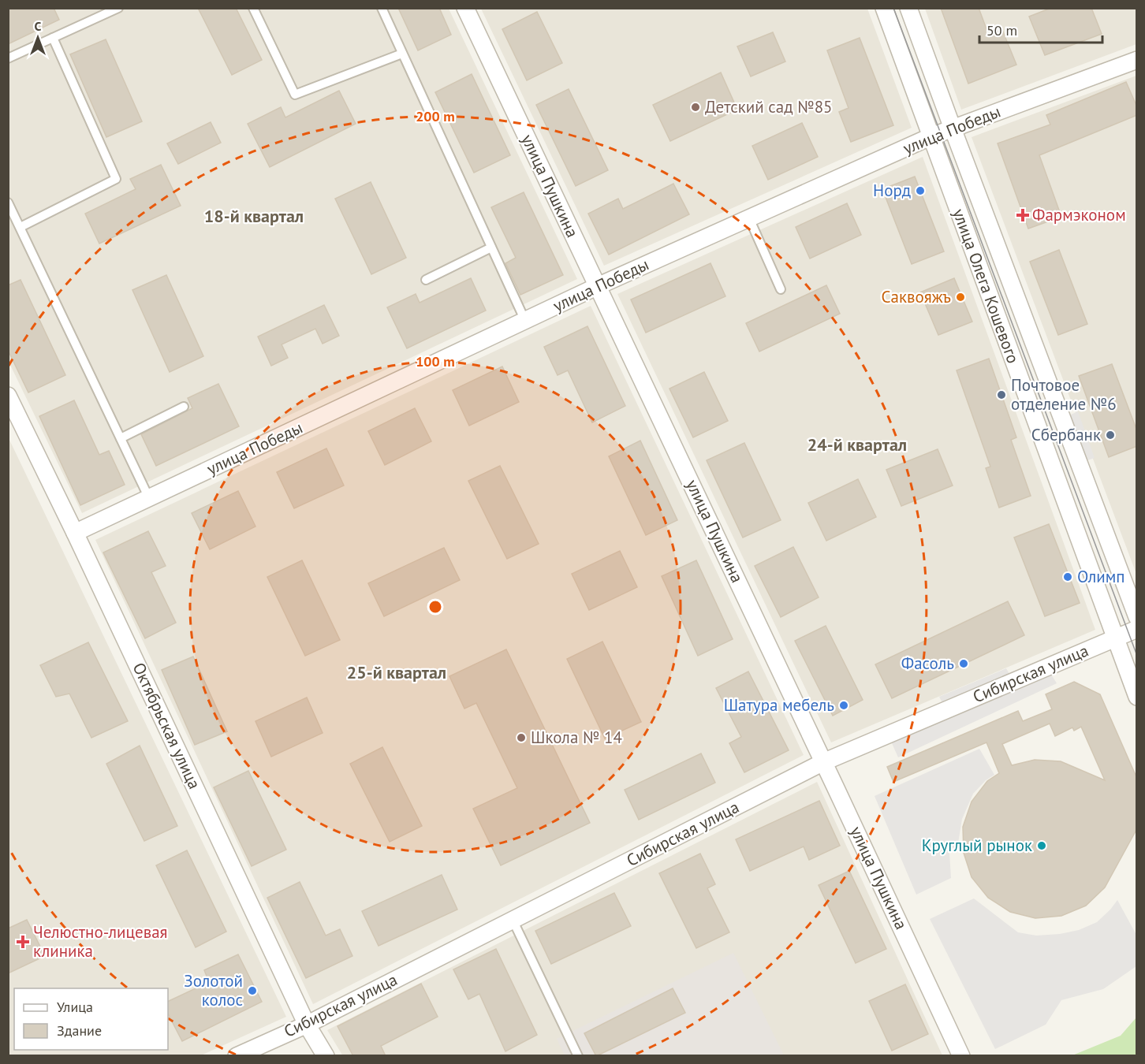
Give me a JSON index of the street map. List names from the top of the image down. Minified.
{"streets":{"street":["улица Победы","улица Пушкина","улица Олега Кошевого","Сибирская улица","Октябрьская улица"]},"crossings":[["улица Победы","улица Пушкина"],["улица Победы","улица Олега Кошевого"],["улица Победы","Октябрьская улица"],["улица Пушкина","Сибирская улица"],["улица Олега Кошевого","Сибирская улица"],["Сибирская улица","Октябрьская улица"]],"districts":["18-й квартал","24-й квартал","25-й квартал"],"places":{"other":["Детский сад №85","Норд","Саквояжъ","Почтовое отделение №6","Сбербанк","Олимп","Фасоль","Шатура мебель","Школа № 14","Круглый рынок","Золотой колос"],"health":["Фармэконом","Челюстно-лицевая клиника"]},"legend":["Улица","Здание"],"scale_bar":"50 m","north":"top","rings":["200 m","100 m"]}
